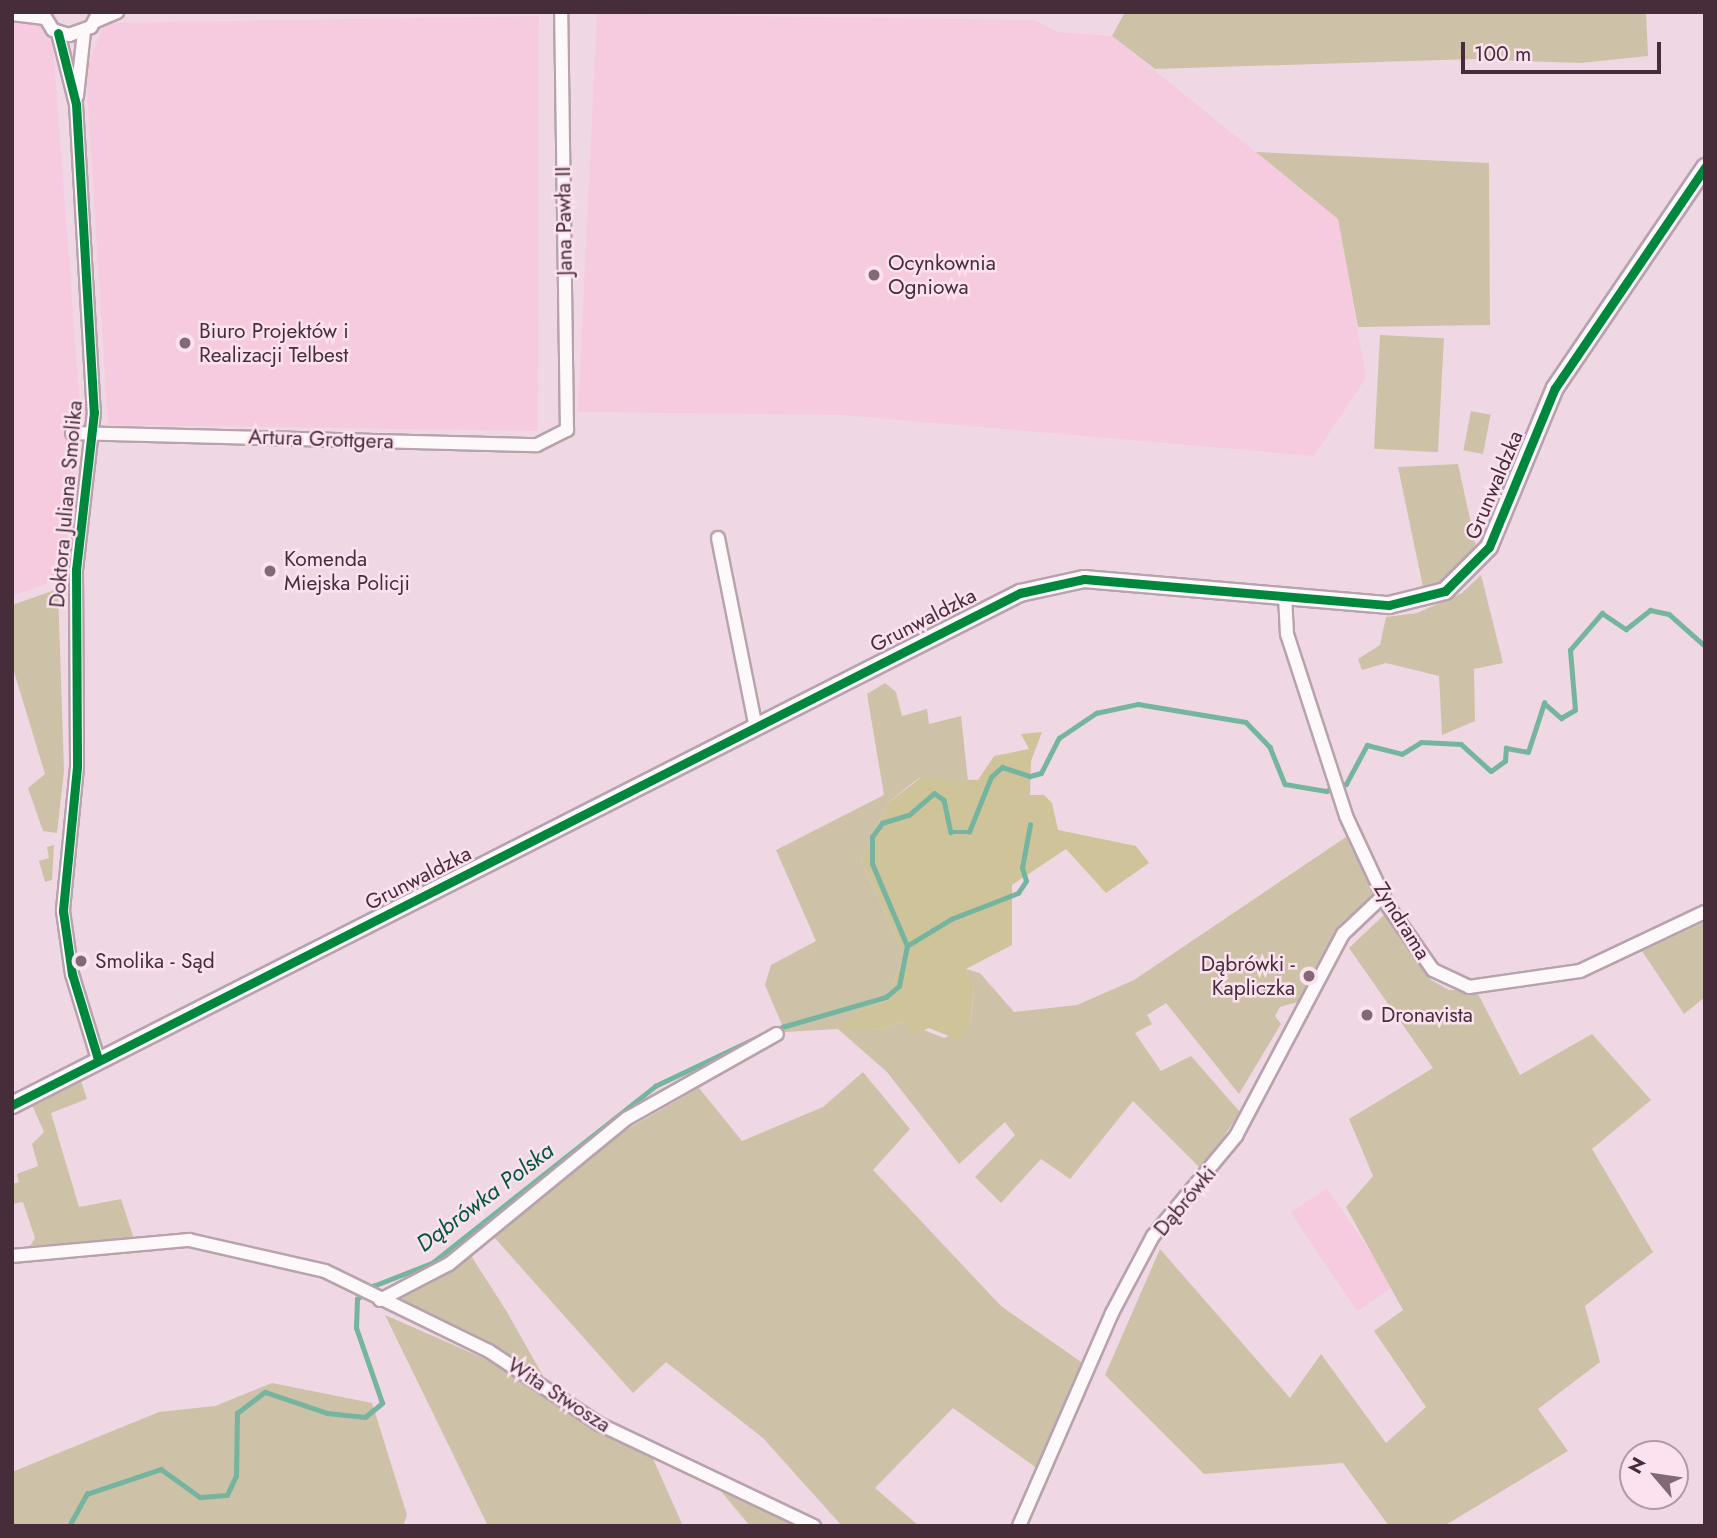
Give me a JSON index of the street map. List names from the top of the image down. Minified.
{"streets":{"street":["Jana Pawła II","Artura Grottgera","Grunwaldzka","Doktora Juliana Smolika","Zyndrama","Dąbrówki","Wita Stwosza"]},"crossings":[["Jana Pawła II","Artura Grottgera"],["Artura Grottgera","Doktora Juliana Smolika"],["Grunwaldzka","Doktora Juliana Smolika"],["Grunwaldzka","Zyndrama"],["Zyndrama","Dąbrówki"]],"water":["Dąbrówka Polska"],"places":["Ocynkownia Ogniowa","Biuro Projektów i Realizacji Telbest","Komenda Miejska Policji","Smolika - Sąd","Dąbrówki - Kapliczka","Dronavista"],"scale_bar":"100 m","north":"top left"}
